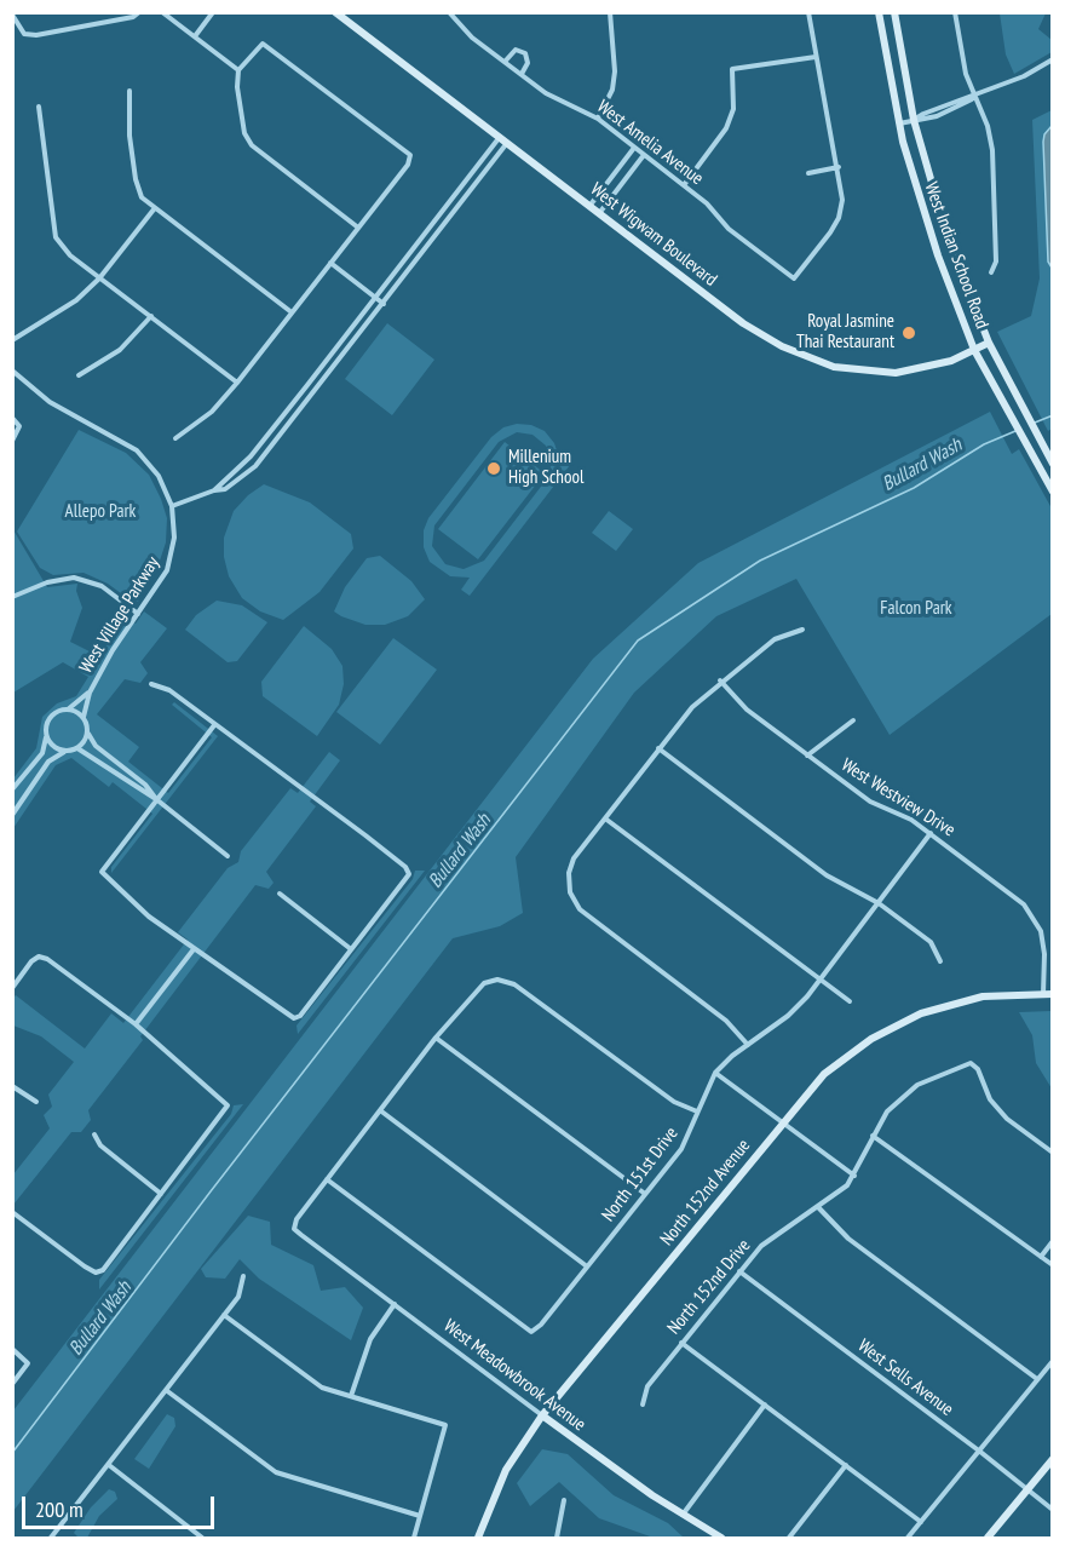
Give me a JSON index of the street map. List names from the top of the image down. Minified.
{"streets":{"street":["West Amelia Avenue","West Wigwam Boulevard","West Indian School Road","West Village Parkway","West Westview Drive","North 151st Drive","North 152nd Avenue","North 152nd Drive","West Meadowbrook Avenue","West Sells Avenue"]},"crossings":[["West Wigwam Boulevard","West Indian School Road"],["West Westview Drive","North 151st Drive"],["West Westview Drive","North 152nd Avenue"],["North 151st Drive","West Meadowbrook Avenue"],["North 152nd Avenue","West Meadowbrook Avenue"],["North 152nd Drive","West Sells Avenue"]],"water":["Bullard Wash"],"parks":["Allepo Park","Falcon Park"],"places":["Royal Jasmine Thai Restaurant","Millenium High School"],"scale_bar":"200 m"}
